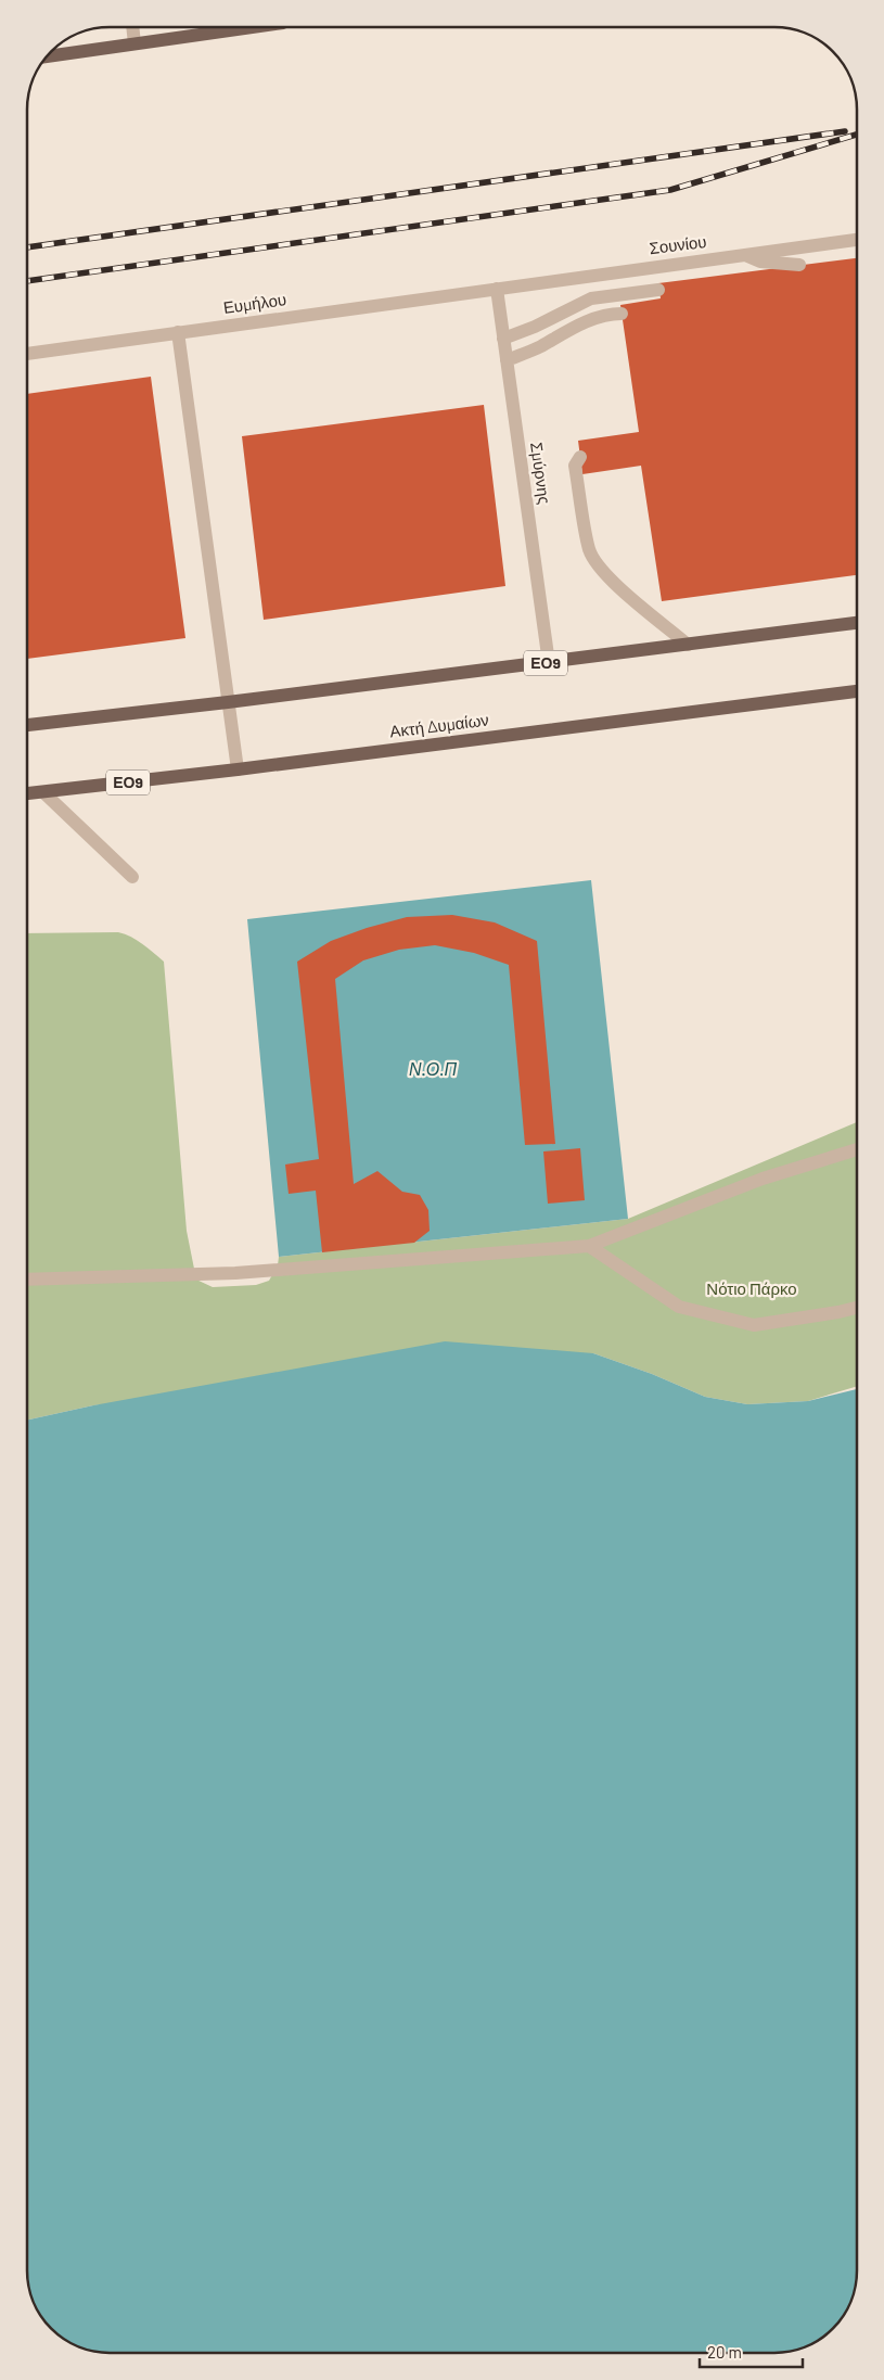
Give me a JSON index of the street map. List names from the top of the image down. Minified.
{"streets":{"main road":["ΕΟ9","Ακτή Δυμαίων"],"street":["Σουνίου","Ευμήλου","Σμύρνης"]},"crossings":[["Σουνίου","Ευμήλου"],["Σουνίου","Σμύρνης"],["Ευμήλου","Σμύρνης"],["Σμύρνης","ΕΟ9"]],"water":["Ν.Ο.Π"],"parks":["Νότιο Πάρκο"],"scale_bar":"20 m"}
